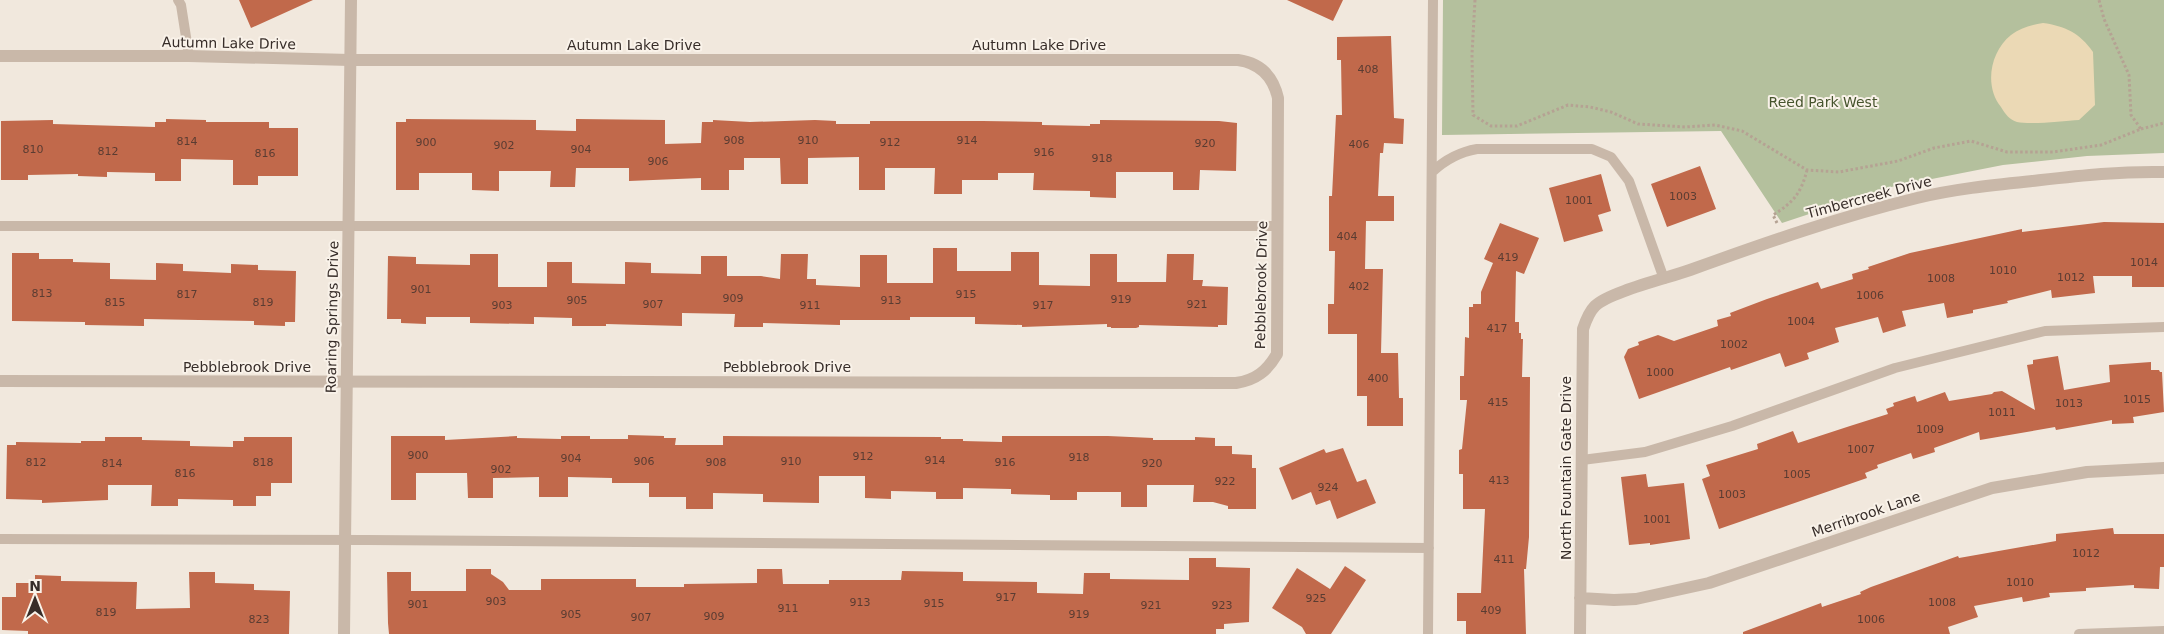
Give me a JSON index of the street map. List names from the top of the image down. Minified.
{"streets":{"street":["Autumn Lake Drive","Timbercreek Drive","Pebblebrook Drive","Roaring Springs Drive","North Fountain Gate Drive","Merribrook Lane"]},"crossings":[["Autumn Lake Drive","Pebblebrook Drive"],["Autumn Lake Drive","Roaring Springs Drive"],["Timbercreek Drive","North Fountain Gate Drive"],["Pebblebrook Drive","Roaring Springs Drive"],["North Fountain Gate Drive","Merribrook Lane"]],"parks":["Reed Park West"],"house_numbers":["408","908","910","914","814","900","912","920","406","902","810","904","812","916","816","918","906","1003","1001","404","419","1014","1010","1012","1008","402","901","813","817","915","1006","909","919","905","913","815","819","907","921","903","911","917","1004","417","1002","1000","400","1015","415","1013","1011","1009","1007","900","912","918","904","914","906","910","812","818","908","916","814","920","902","816","1005","413","922","924","1003","1001","1012","411","1010","917","925","903","913","1008","915","901","921","923","911","409","819","905","919","909","907","823","1006"],"north":"top"}
